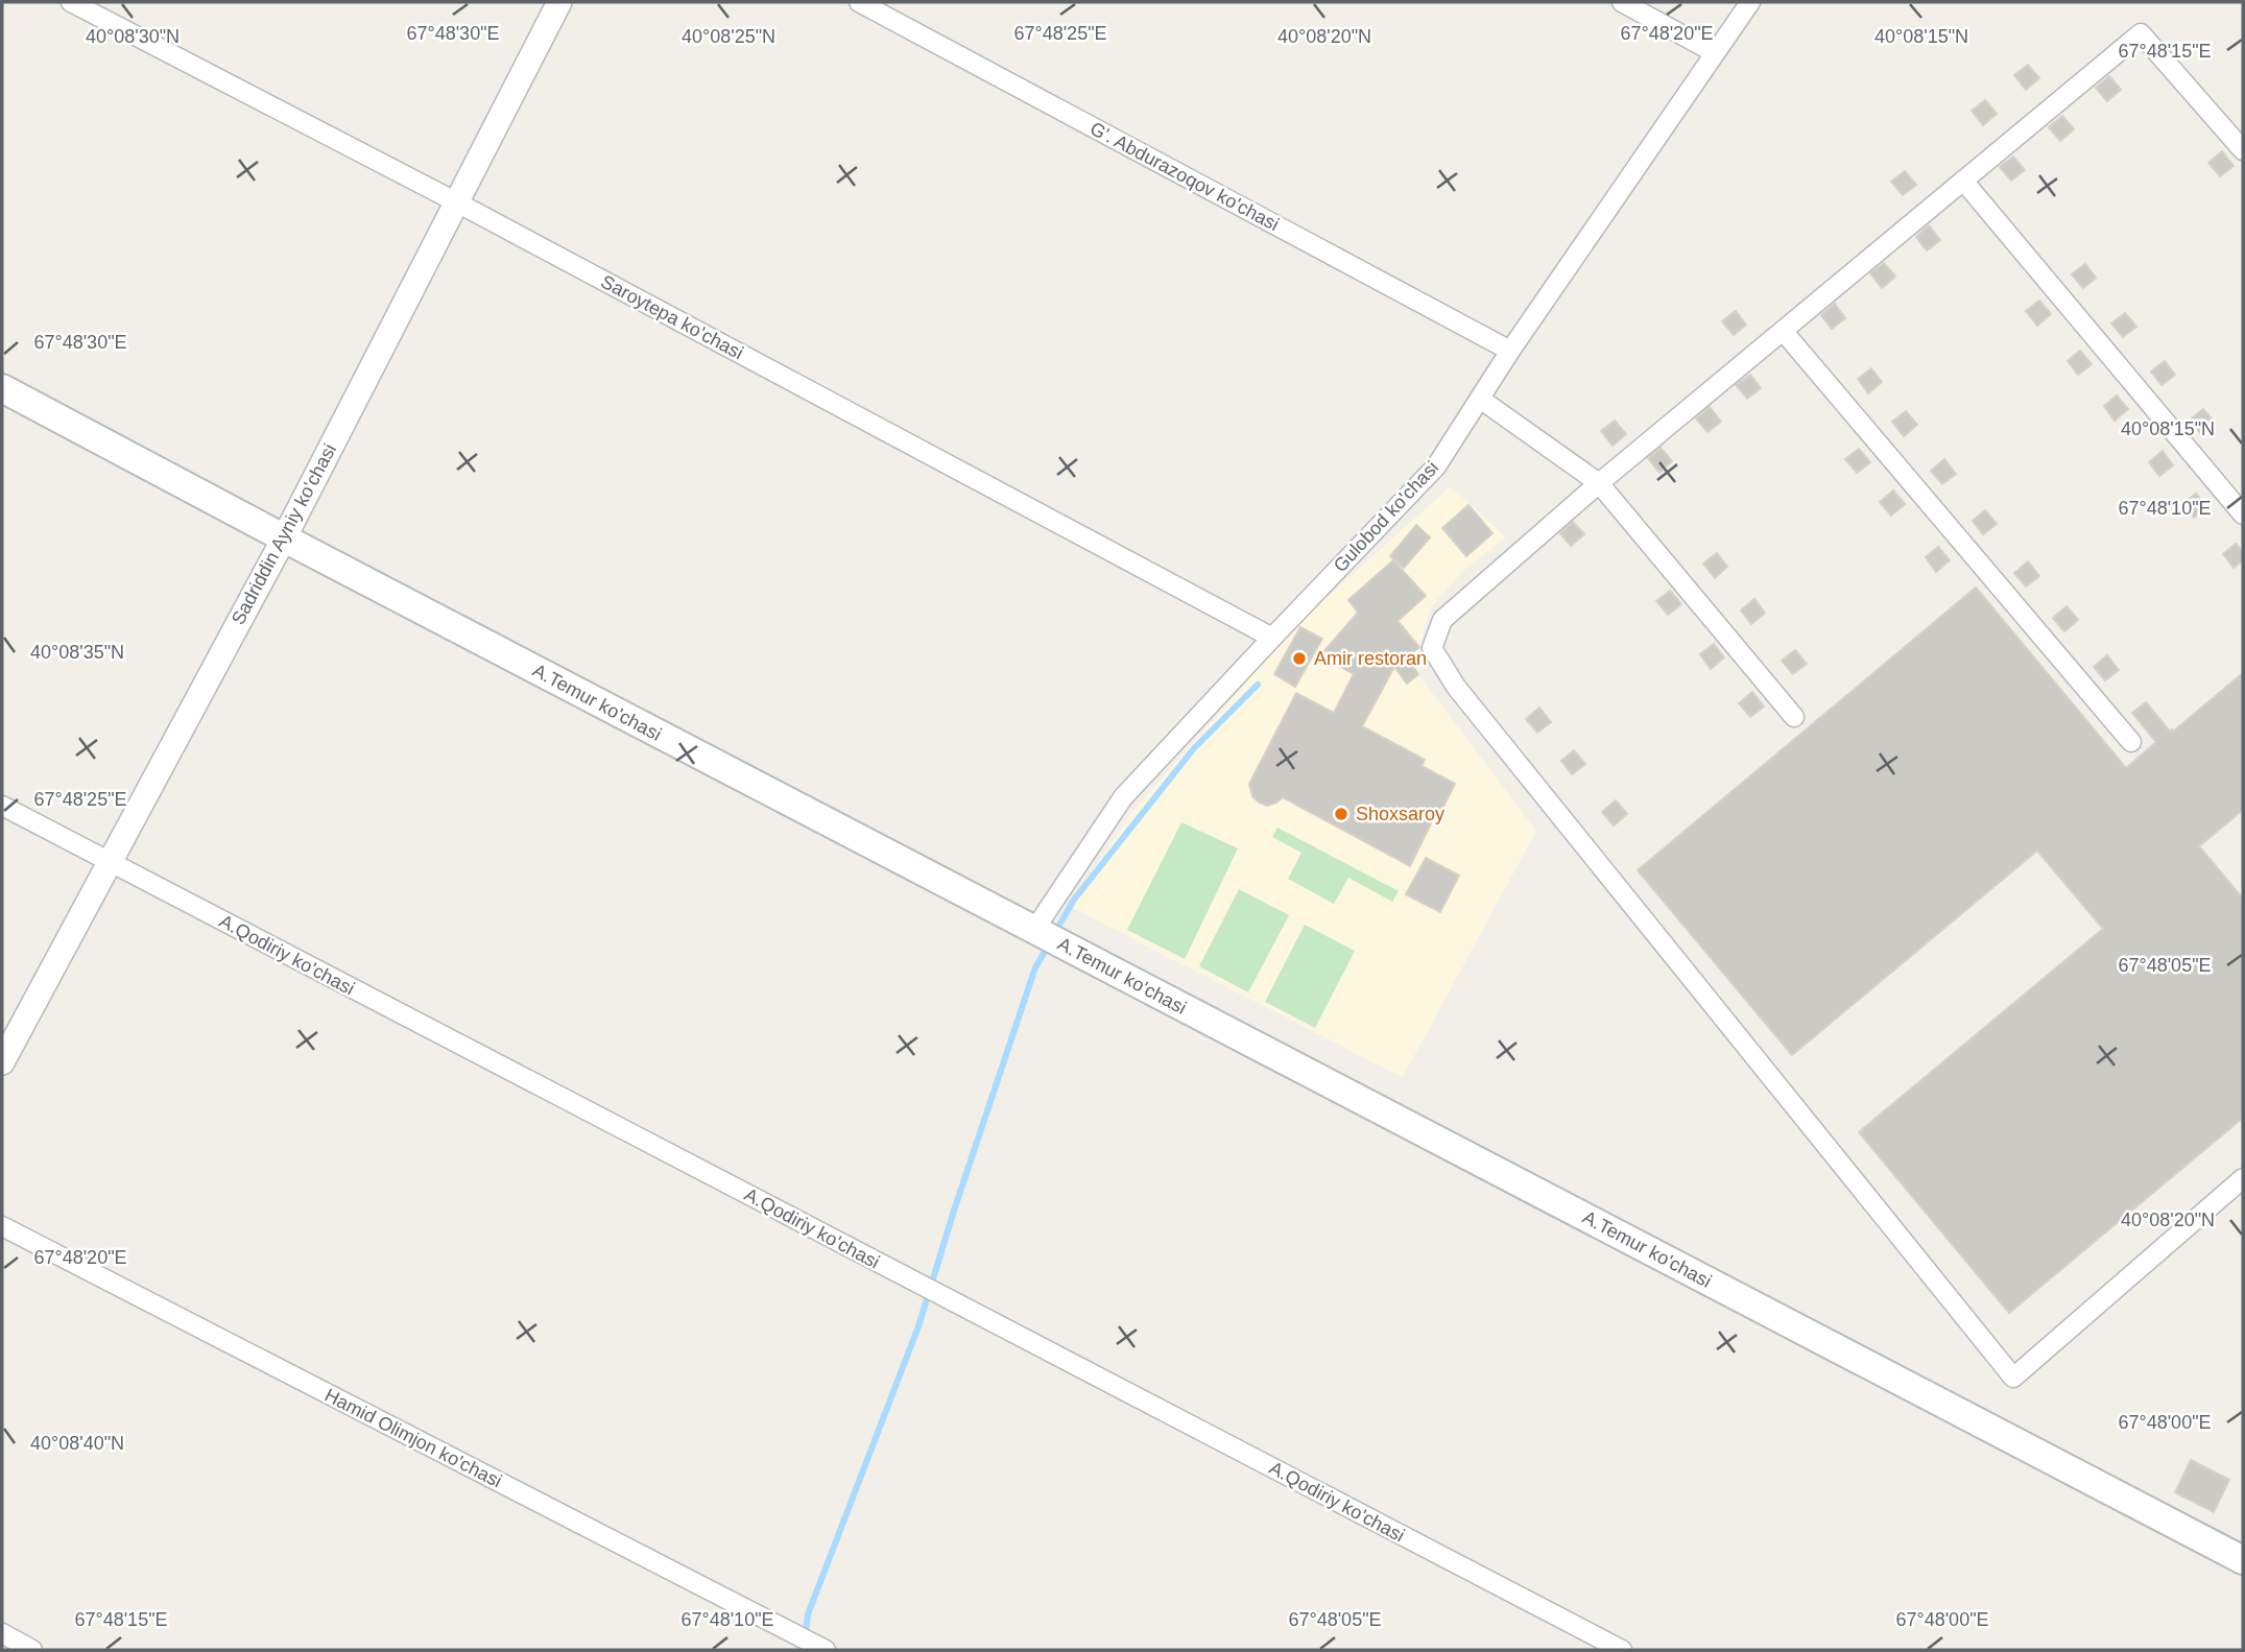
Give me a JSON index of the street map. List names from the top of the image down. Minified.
{"streets":{"main road":["A.Temur ko'chasi"],"street":["G'. Abdurazoqov ko'chasi","Saroytepa ko'chasi","Gulobod ko'chasi","Sadriddin Ayniy ko'chasi","A.Qodiriy ko'chasi","Hamid Olimjon ko'chasi"]},"crossings":[["G'. Abdurazoqov ko'chasi","Gulobod ko'chasi"],["Saroytepa ko'chasi","Gulobod ko'chasi"],["Saroytepa ko'chasi","Sadriddin Ayniy ko'chasi"],["Gulobod ko'chasi","A.Temur ko'chasi"],["Sadriddin Ayniy ko'chasi","A.Temur ko'chasi"],["Sadriddin Ayniy ko'chasi","A.Qodiriy ko'chasi"]],"places":["Amir restoran","Shoxsaroy"],"coordinates":["67°48'30\"E","67°48'25\"E","67°48'20\"E","40°08'30\"N","40°08'25\"N","40°08'20\"N","40°08'15\"N","67°48'15\"E","67°48'10\"E","40°08'35\"N","67°48'05\"E","67°48'00\"E","40°08'40\"N"]}
